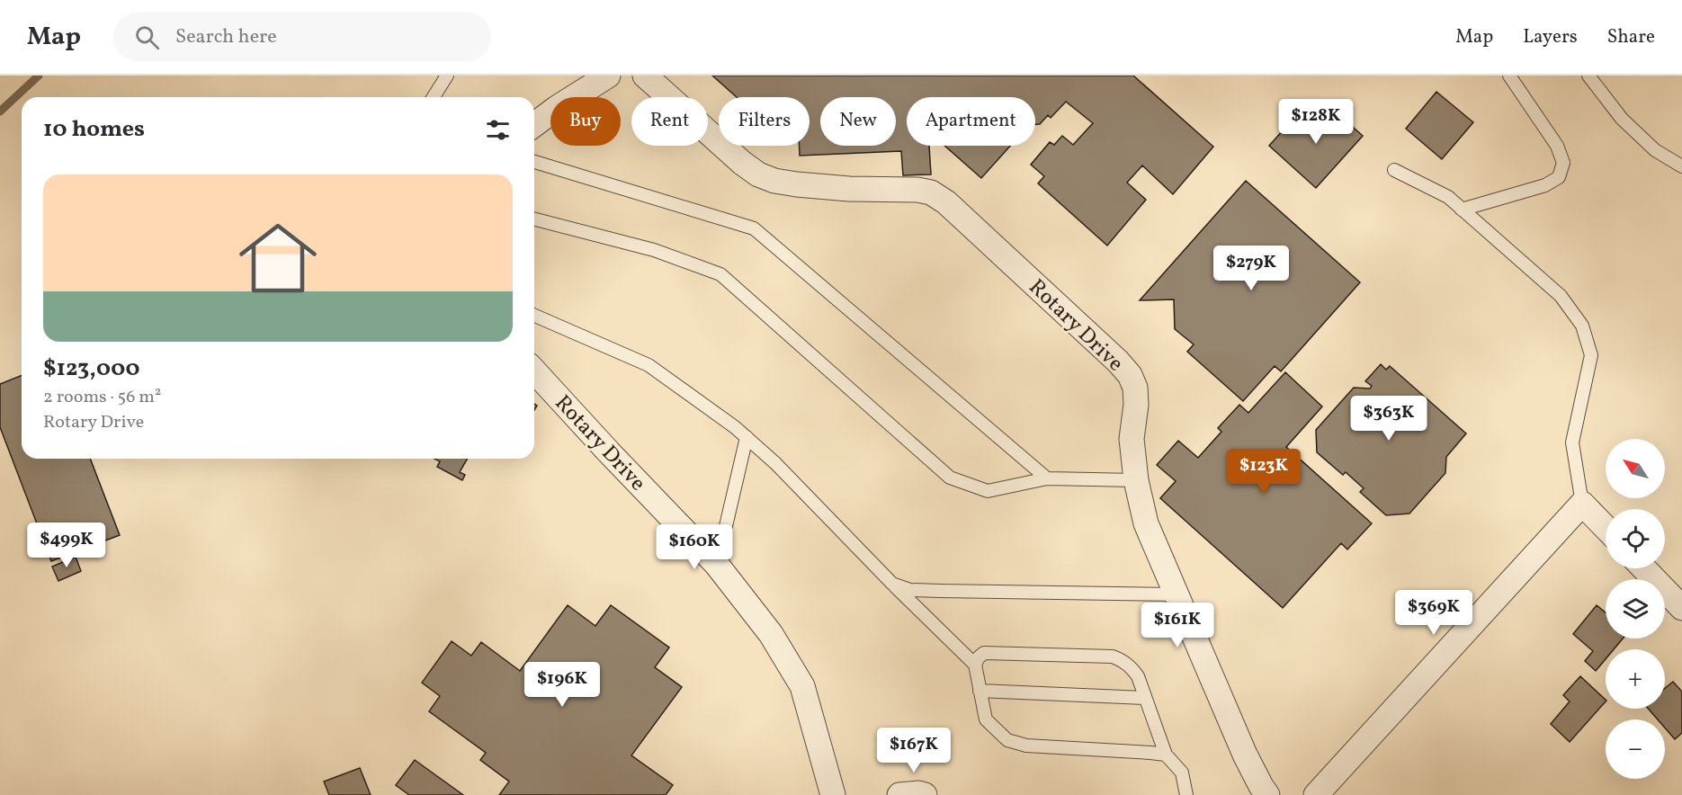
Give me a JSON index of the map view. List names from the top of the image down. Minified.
{"streets":{"street":["Rotary Drive"]},"north":"top left","page":{"header":"Map","search":"Search here","nav":["Map","Layers","Share"],"chip":["Buy","Rent","Filters","New","Apartment"],"heading":"10 homes","price":["$128K","$279K","$363K","$123K","$499K","$160K","$369K","$161K","$196K","$167K"],"list":[{"name":"$123,000","note":"2 rooms · 56 m² · Rotary Drive"}],"map_buttons":["+","−"]}}
